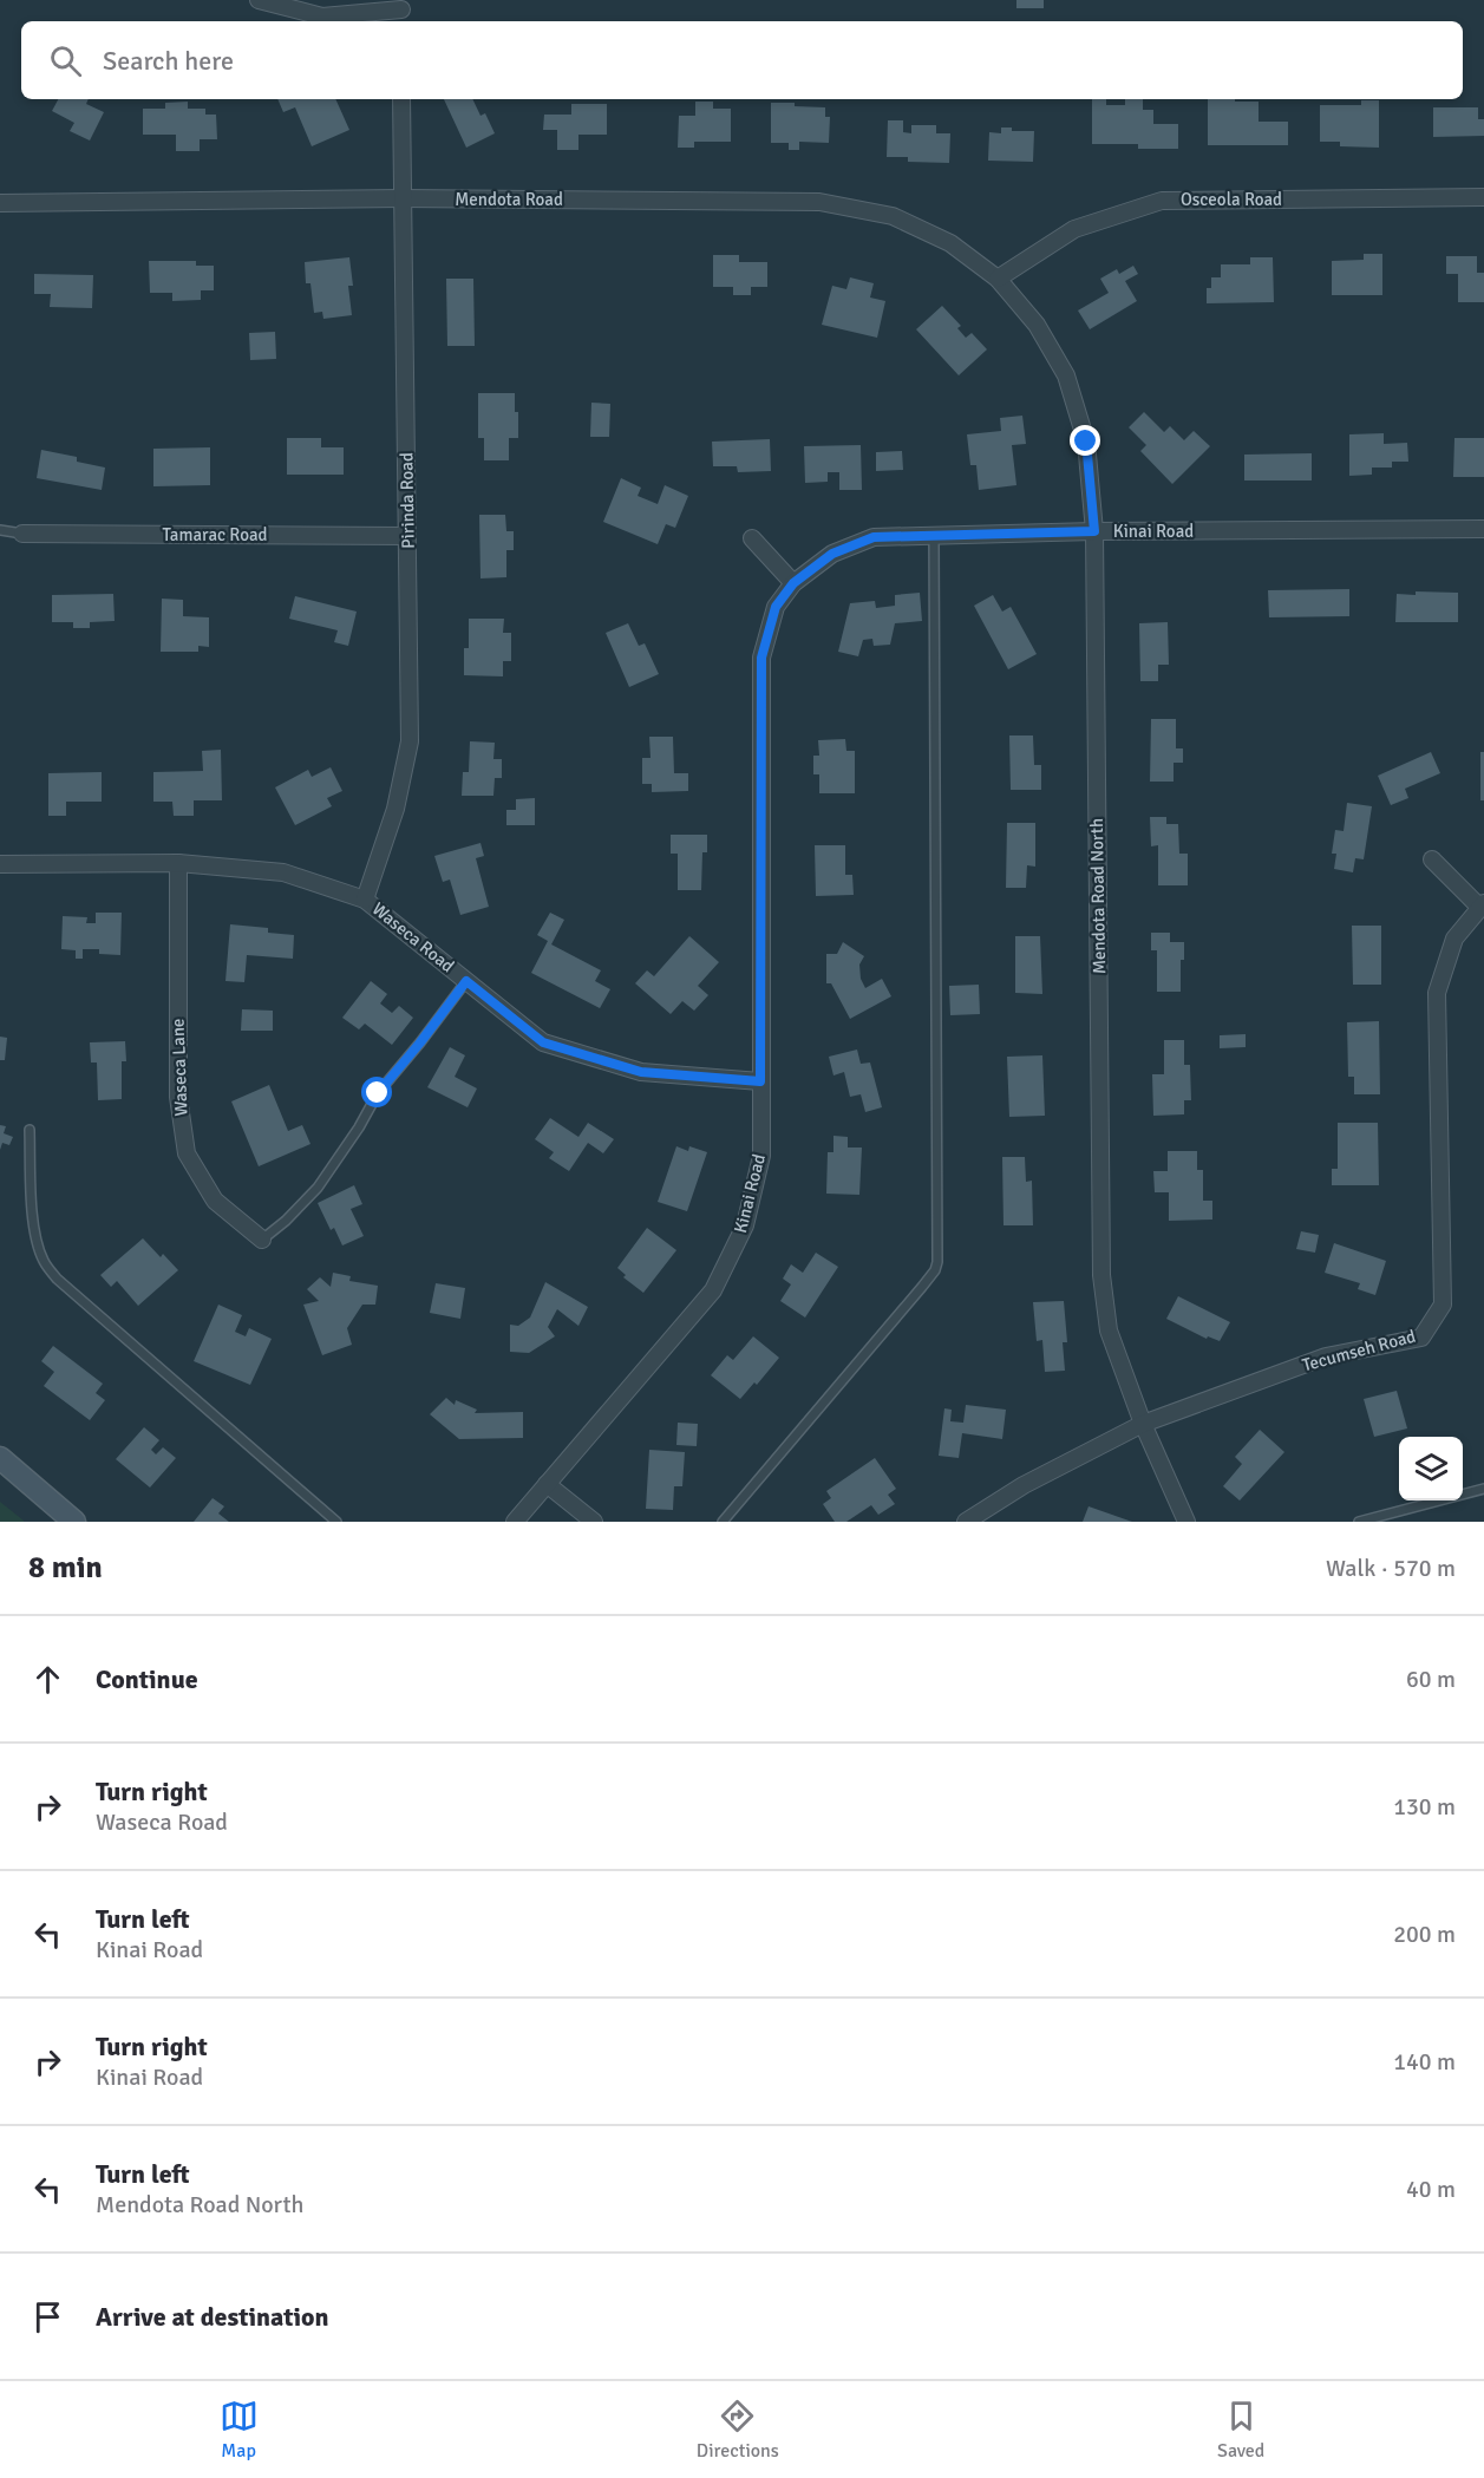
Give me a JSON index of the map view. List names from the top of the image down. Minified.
{"streets":{"street":["Mendota Road","Osceola Road","Pirinda Road","Kinai Road","Tamarac Road","Mendota Road North","Waseca Road","Waseca Lane","Tecumseh Road"]},"crossings":[["Mendota Road","Osceola Road"],["Mendota Road","Pirinda Road"],["Mendota Road","Mendota Road North"],["Osceola Road","Mendota Road North"],["Pirinda Road","Tamarac Road"],["Pirinda Road","Waseca Road"],["Kinai Road","Mendota Road North"],["Kinai Road","Waseca Road"],["Mendota Road North","Tecumseh Road"],["Waseca Road","Waseca Lane"]],"page":{"search":"Search here","heading":["8 min","Walk · 570 m"],"list":[["Continue","60 m"],["Turn right","Waseca Road","130 m"],["Turn left","Kinai Road","200 m"],["Turn right","Kinai Road","140 m"],["Turn left","Mendota Road North","40 m"],"Arrive at destination"],"nav":["Map","Directions","Saved"]}}
